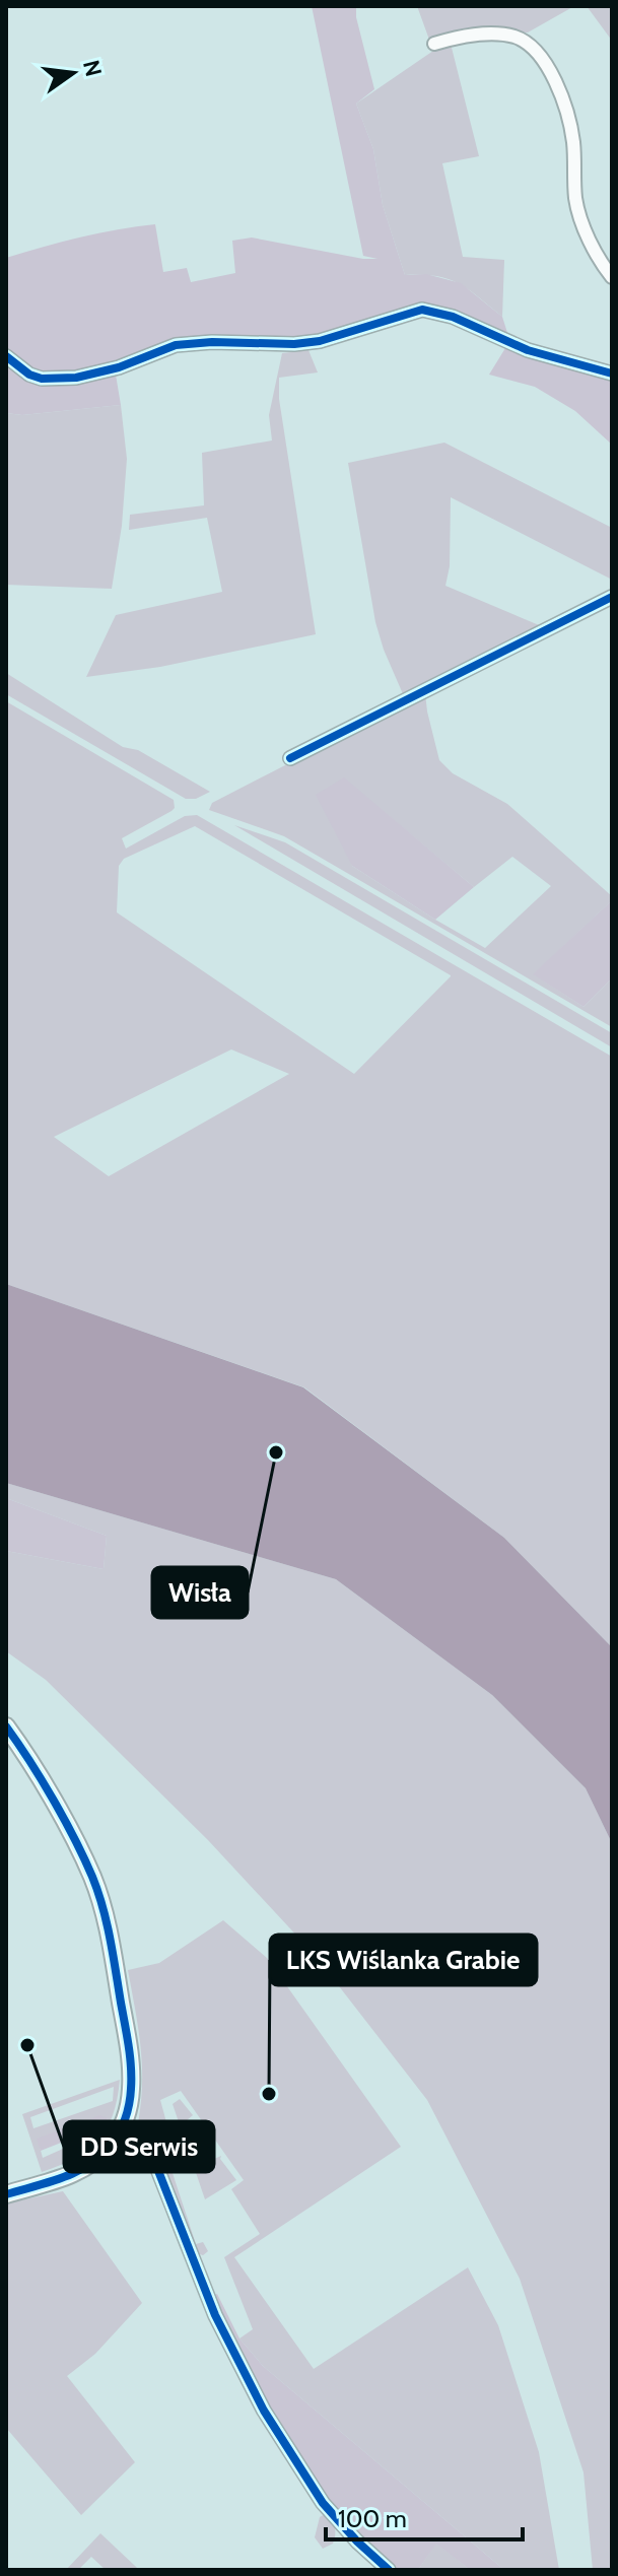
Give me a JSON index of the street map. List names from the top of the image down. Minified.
{"places":["Wisła","DD Serwis","LKS Wiślanka Grabie"],"scale_bar":"100 m","north":"right"}
